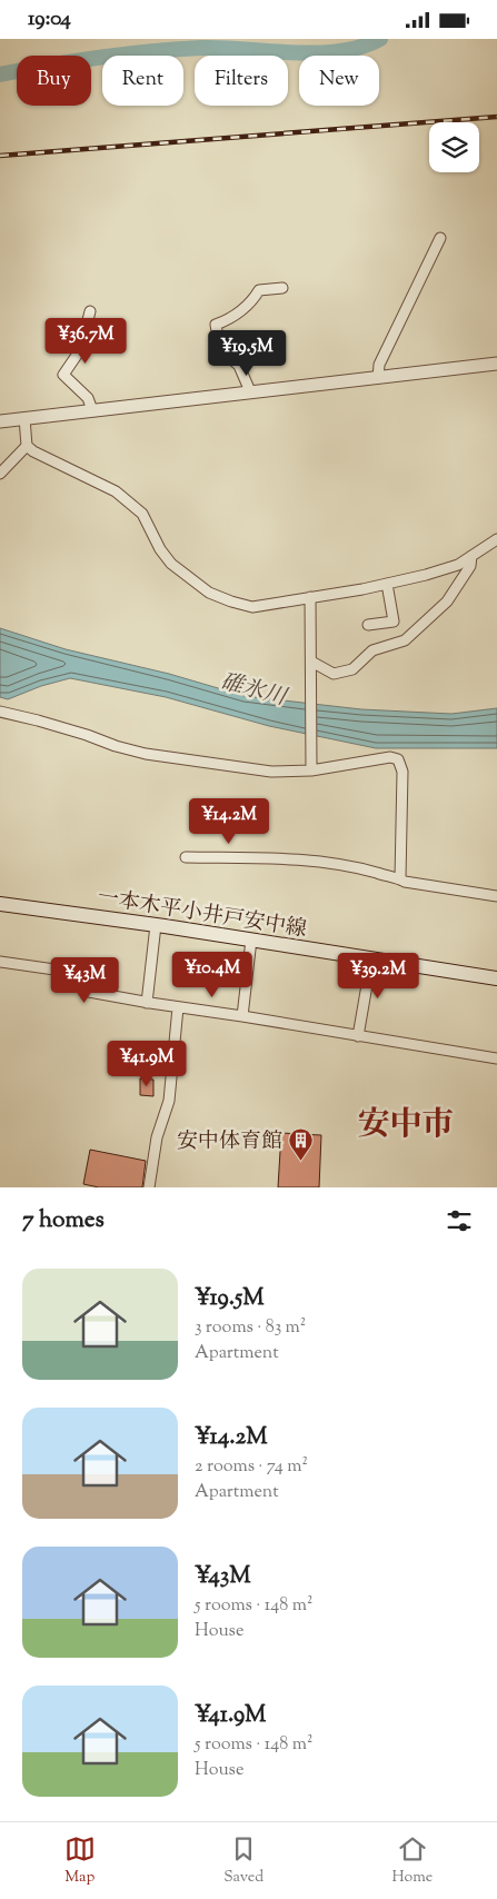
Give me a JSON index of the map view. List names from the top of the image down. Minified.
{"streets":{"main road":["一本木平小井戸安中線"]},"districts":["安中市"],"water":["碓氷川"],"places":{"building":["安中体育館"]},"page":{"status":"19:04","chip":["Buy","Rent","Filters","New"],"price":["¥36.7M","¥19.5M","¥14.2M","¥10.4M","¥39.2M","¥43M","¥41.9M"],"heading":"7 homes","list":[{"name":"¥19.5M","note":"3 rooms · 83 m² · Apartment"},{"name":"¥14.2M","note":"2 rooms · 74 m² · Apartment"},{"name":"¥43M","note":"5 rooms · 148 m² · House"},{"name":"¥41.9M","note":"5 rooms · 148 m² · House"}],"tabs":["Map","Saved","Home"]}}
